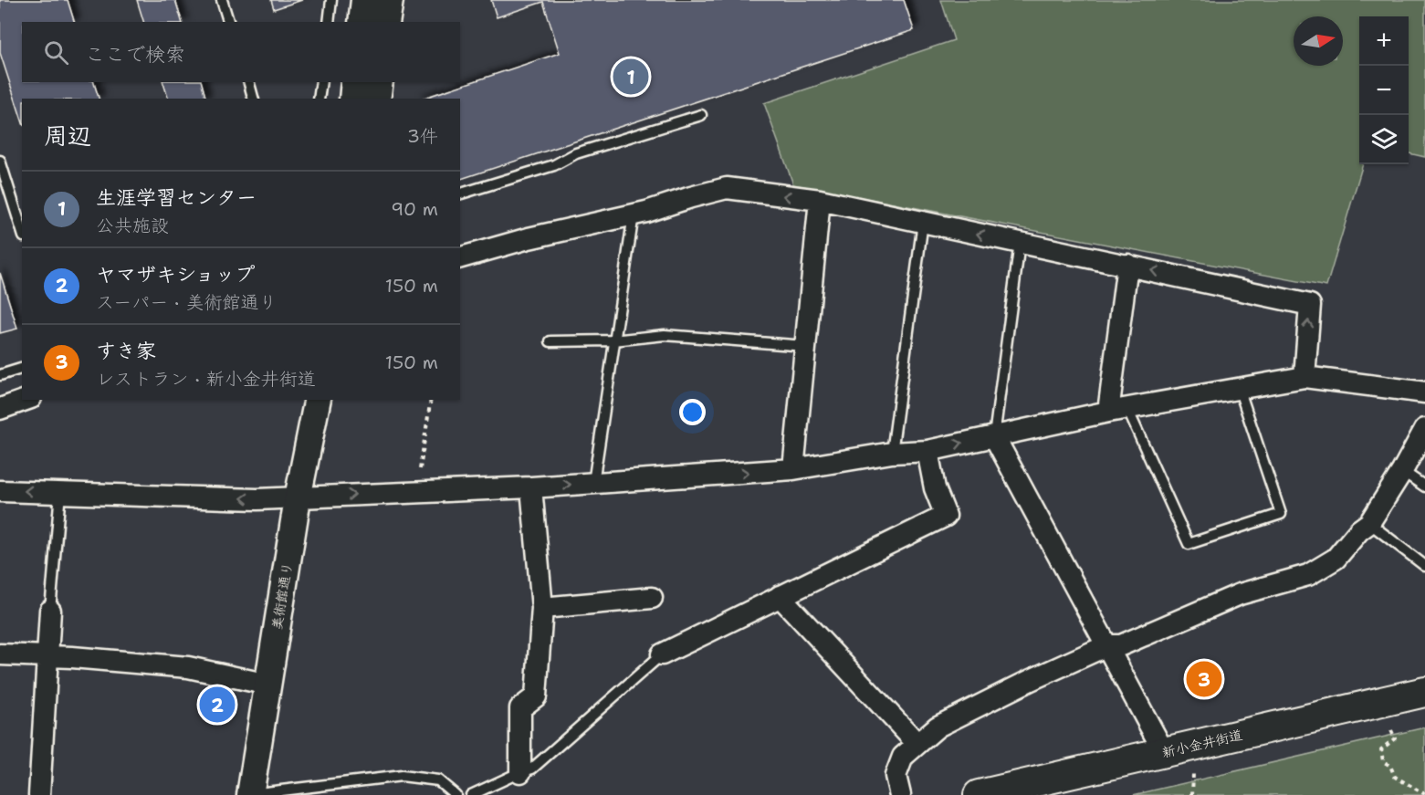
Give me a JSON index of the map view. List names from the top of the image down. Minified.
{"streets":{"main road":["新小金井街道"],"street":["美術館通り"]},"north":"right","page":{"map_buttons":["+","−"],"search":"ここで検索","pins":["1","3","2"],"heading":["周辺","3件"],"list":[{"mark":"1","name":"生涯学習センター","note":"公共施設","value":"90 m"},{"mark":"2","name":"ヤマザキショップ","note":"スーパー · 美術館通り","value":"150 m"},{"mark":"3","name":"すき家","note":"レストラン · 新小金井街道","value":"150 m"}]}}
